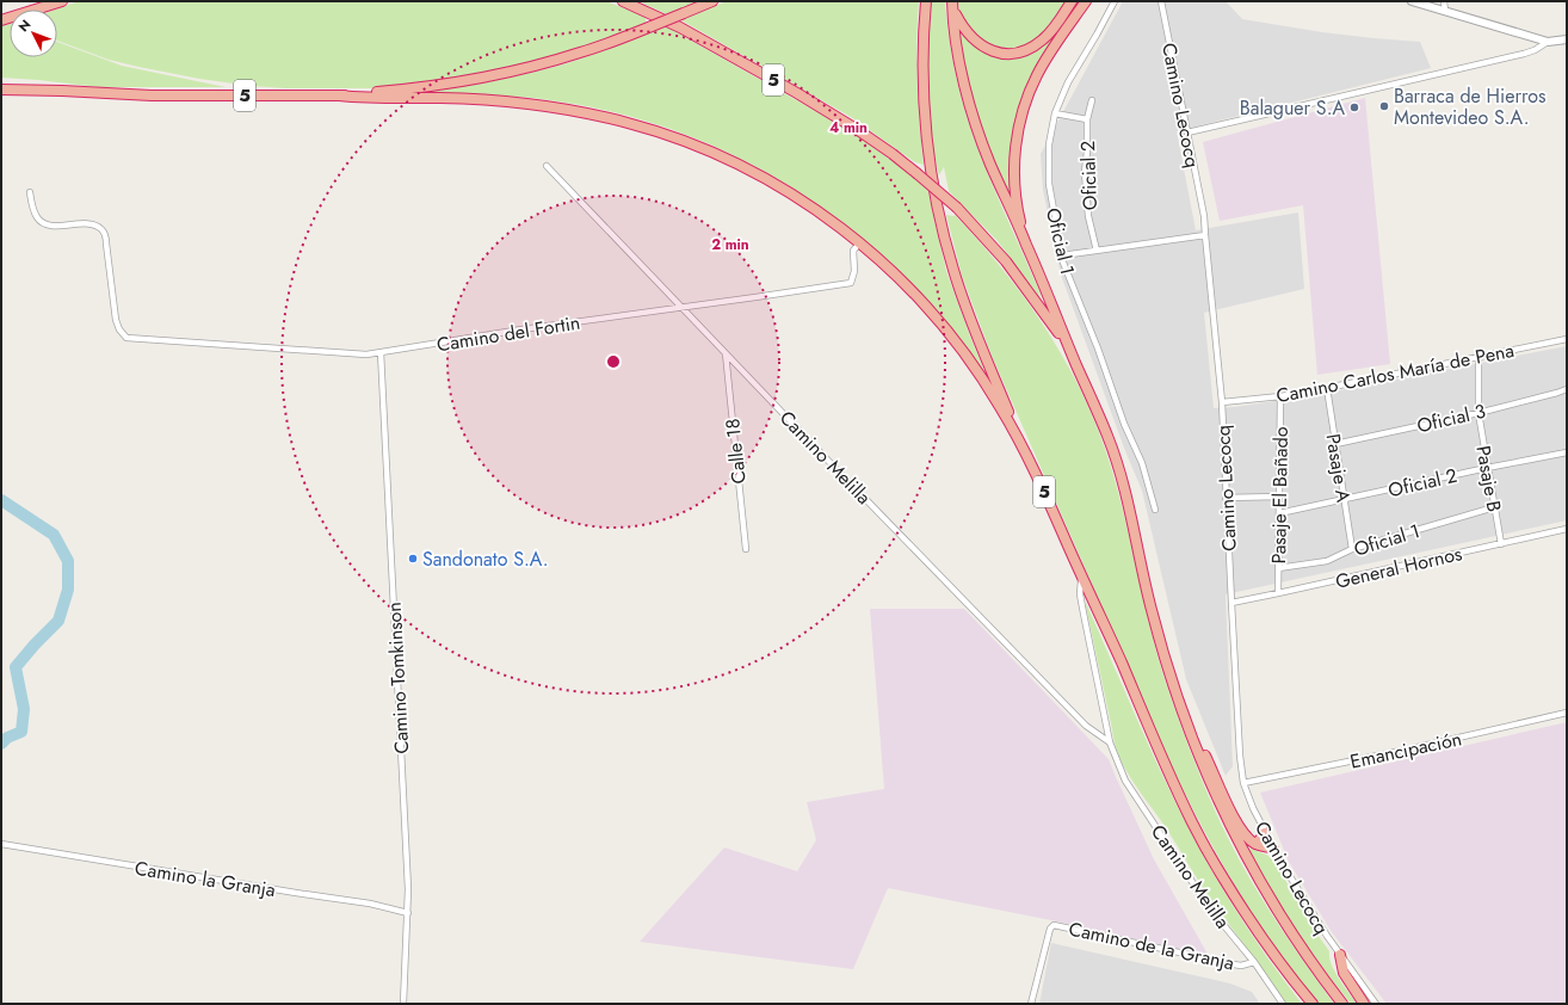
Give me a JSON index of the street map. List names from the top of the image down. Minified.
{"streets":{"highway":["5"],"street":["Camino Lecocq","Oficial 2","Oficial 1","Camino del Fortin","Camino Carlos María de Pena","Oficial 3","Calle 18","Camino Melilla","Pasaje A","Pasaje B","Pasaje El Bañado","General Hornos","Camino Tomkinson","Emancipación","Camino la Granja","Camino de la Granja"]},"crossings":[["5","Camino del Fortin"],["5","Camino Melilla"],["Camino Lecocq","Camino Carlos María de Pena"],["Camino Lecocq","General Hornos"],["Camino Lecocq","Emancipación"],["Oficial 2","Pasaje A"],["Oficial 2","Pasaje B"],["Oficial 2","Pasaje El Bañado"],["Oficial 1","Pasaje A"],["Oficial 1","Pasaje B"],["Oficial 1","Pasaje El Bañado"],["Camino del Fortin","Camino Melilla"],["Camino del Fortin","Camino Tomkinson"],["Camino Carlos María de Pena","Pasaje A"],["Camino Carlos María de Pena","Pasaje B"],["Camino Carlos María de Pena","Pasaje El Bañado"],["Oficial 3","Pasaje A"],["Oficial 3","Pasaje B"],["Calle 18","Camino Melilla"],["Camino Melilla","Camino de la Granja"],["Pasaje B","General Hornos"],["Pasaje El Bañado","General Hornos"],["Camino Tomkinson","Camino la Granja"]],"places":["Barraca de Hierros Montevideo S.A.","Balaguer S.A","Sandonato S.A."],"north":"top left","rings":["4 min","2 min"]}
